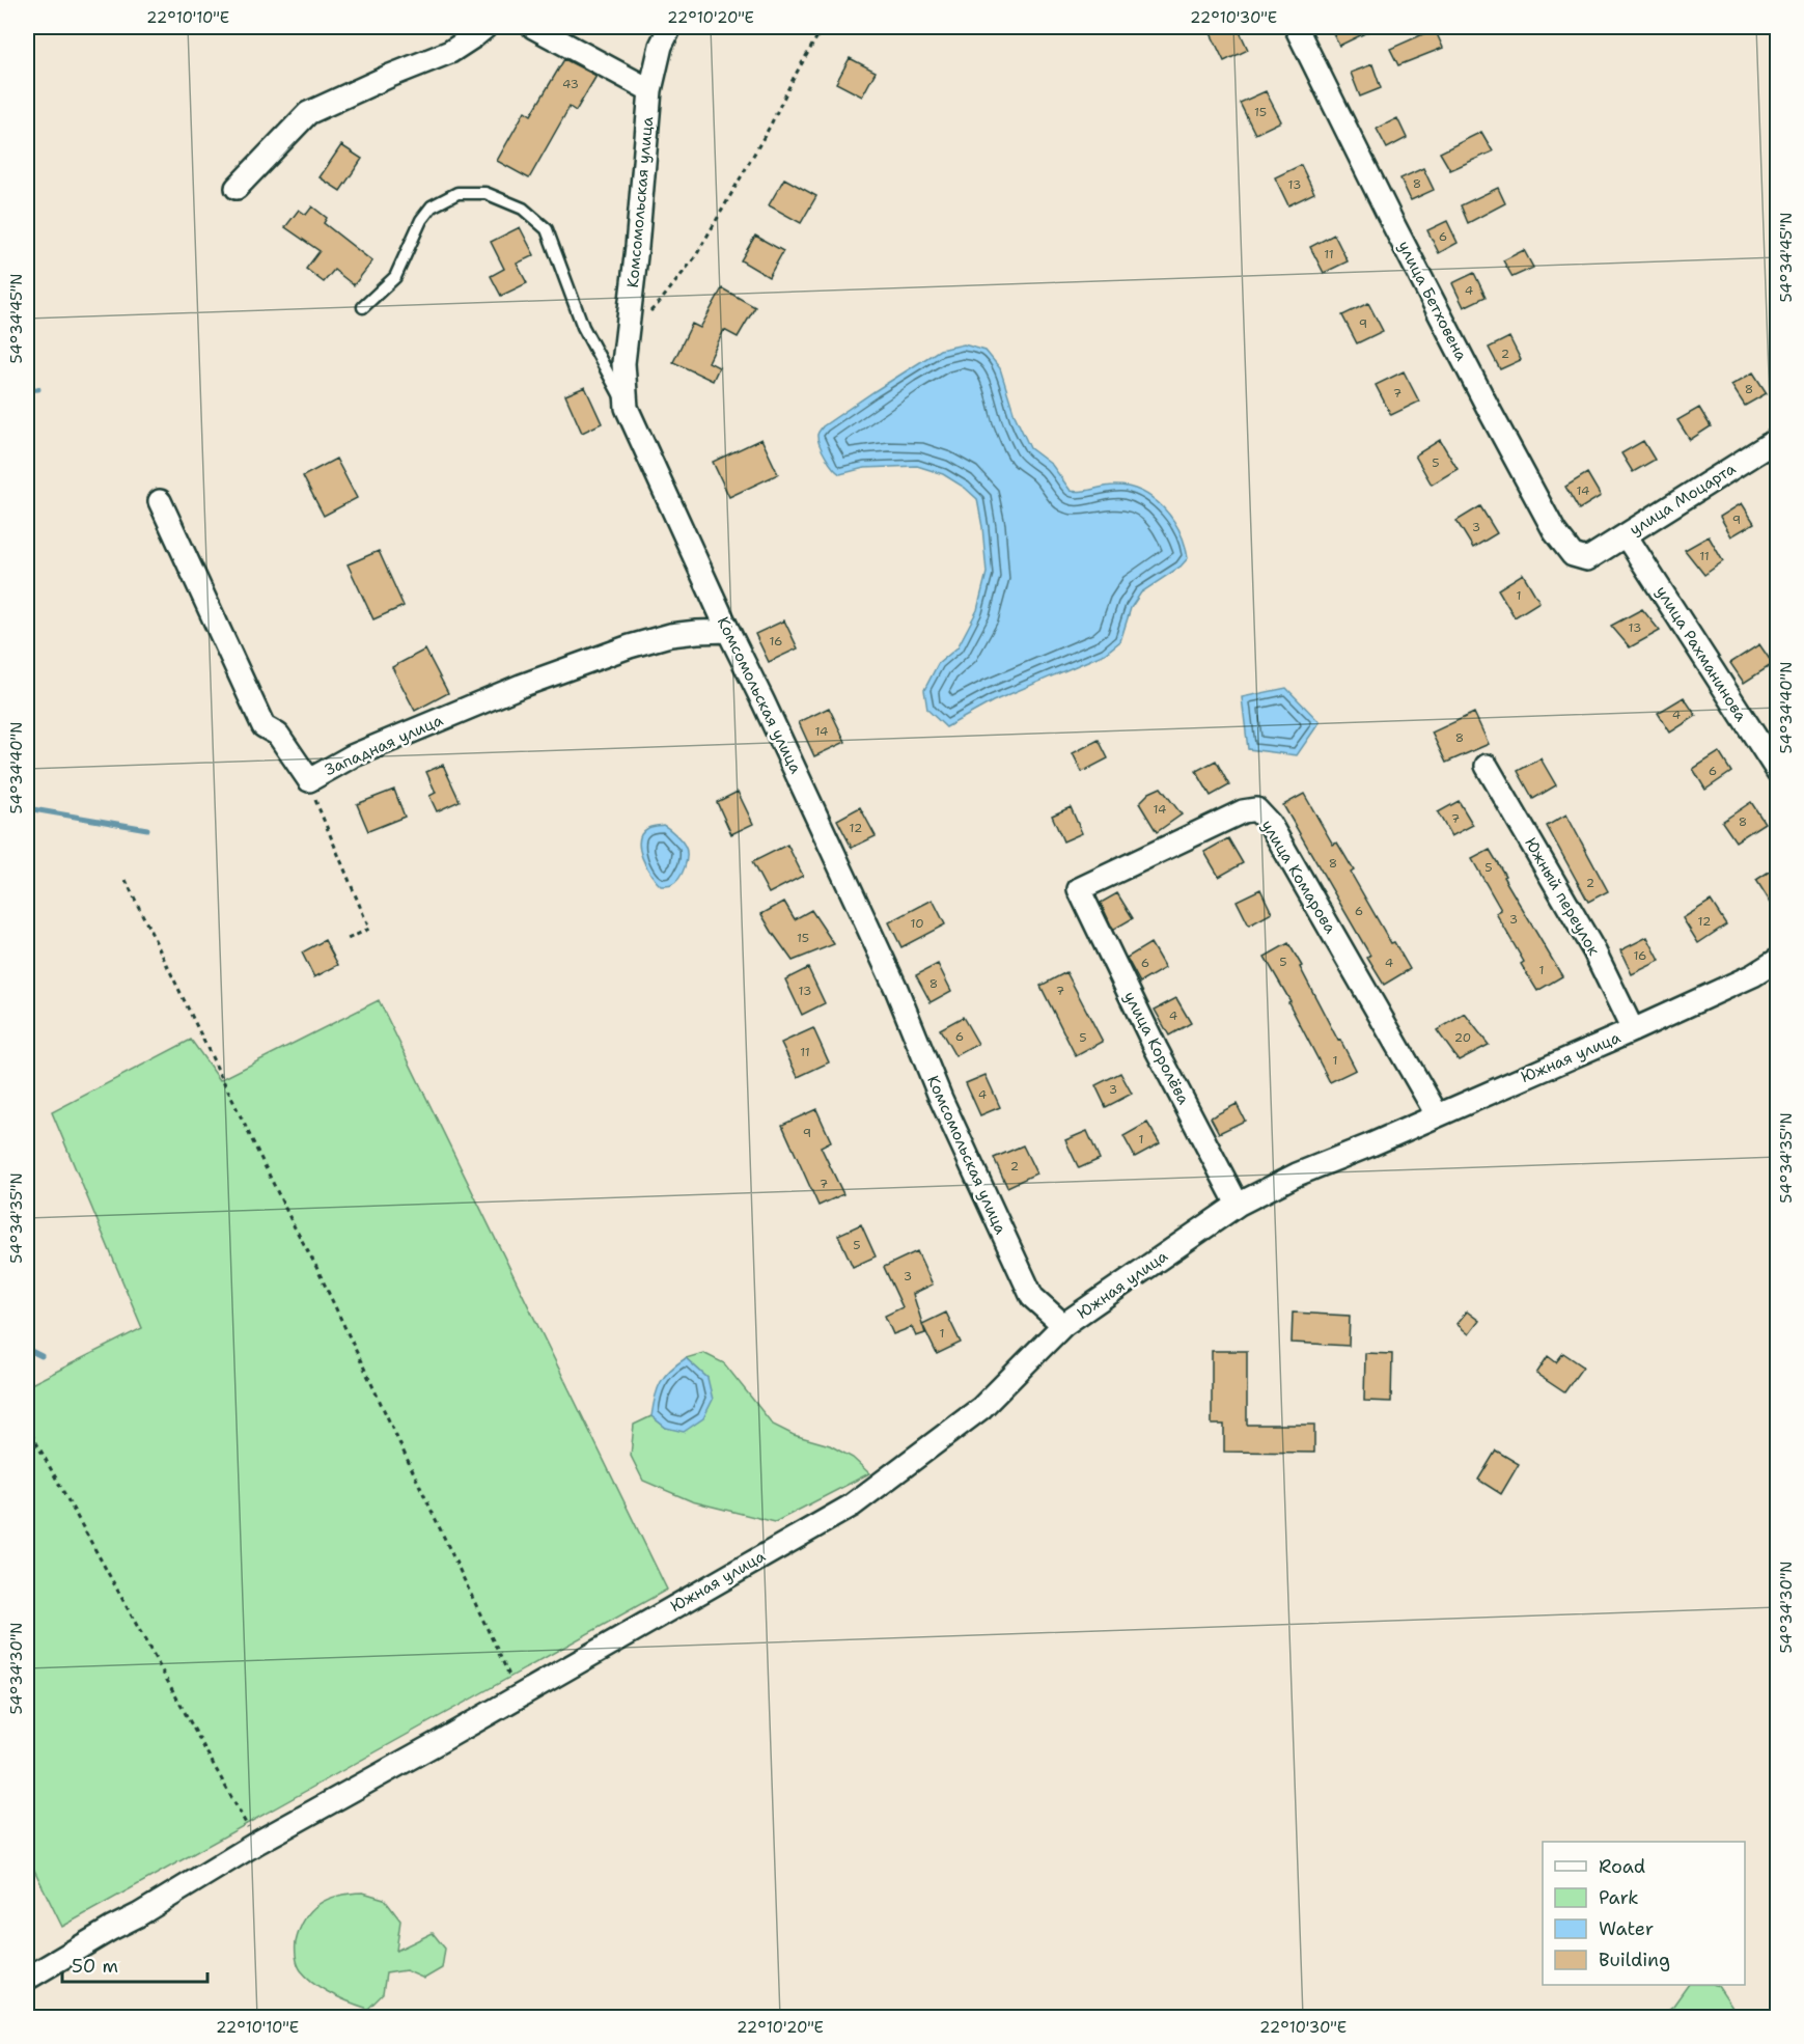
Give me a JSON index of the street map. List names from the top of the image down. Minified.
{"streets":{"street":["Комсомольская улица","улица Бетховена","улица Моцарта","улица Рахманинова","Западная улица","улица Комарова","Южный переулок","улица Королёва","Южная улица"]},"crossings":[["Комсомольская улица","Западная улица"],["Комсомольская улица","Южная улица"],["улица Бетховена","улица Моцарта"],["улица Моцарта","улица Рахманинова"],["улица Комарова","улица Королёва"],["улица Комарова","Южная улица"],["Южный переулок","Южная улица"],["улица Королёва","Южная улица"]],"house_numbers":["43","15","8","13","6","11","4","9","2","8","7","5","14","9","3","11","1","13","16","4","14","8","6","14","7","8","12","8","5","2","6","3","12","10","15","16","5","6","4","1","8","13","7","4","6","5","20","11","1","3","4","9","1","2","7","5","3","1"],"legend":["Road","Park","Water","Building"],"scale_bar":"50 m","coordinates":["22°10'10\"E","22°10'20\"E","22°10'30\"E","54°34'45\"N","54°34'40\"N","54°34'35\"N","54°34'30\"N"]}
